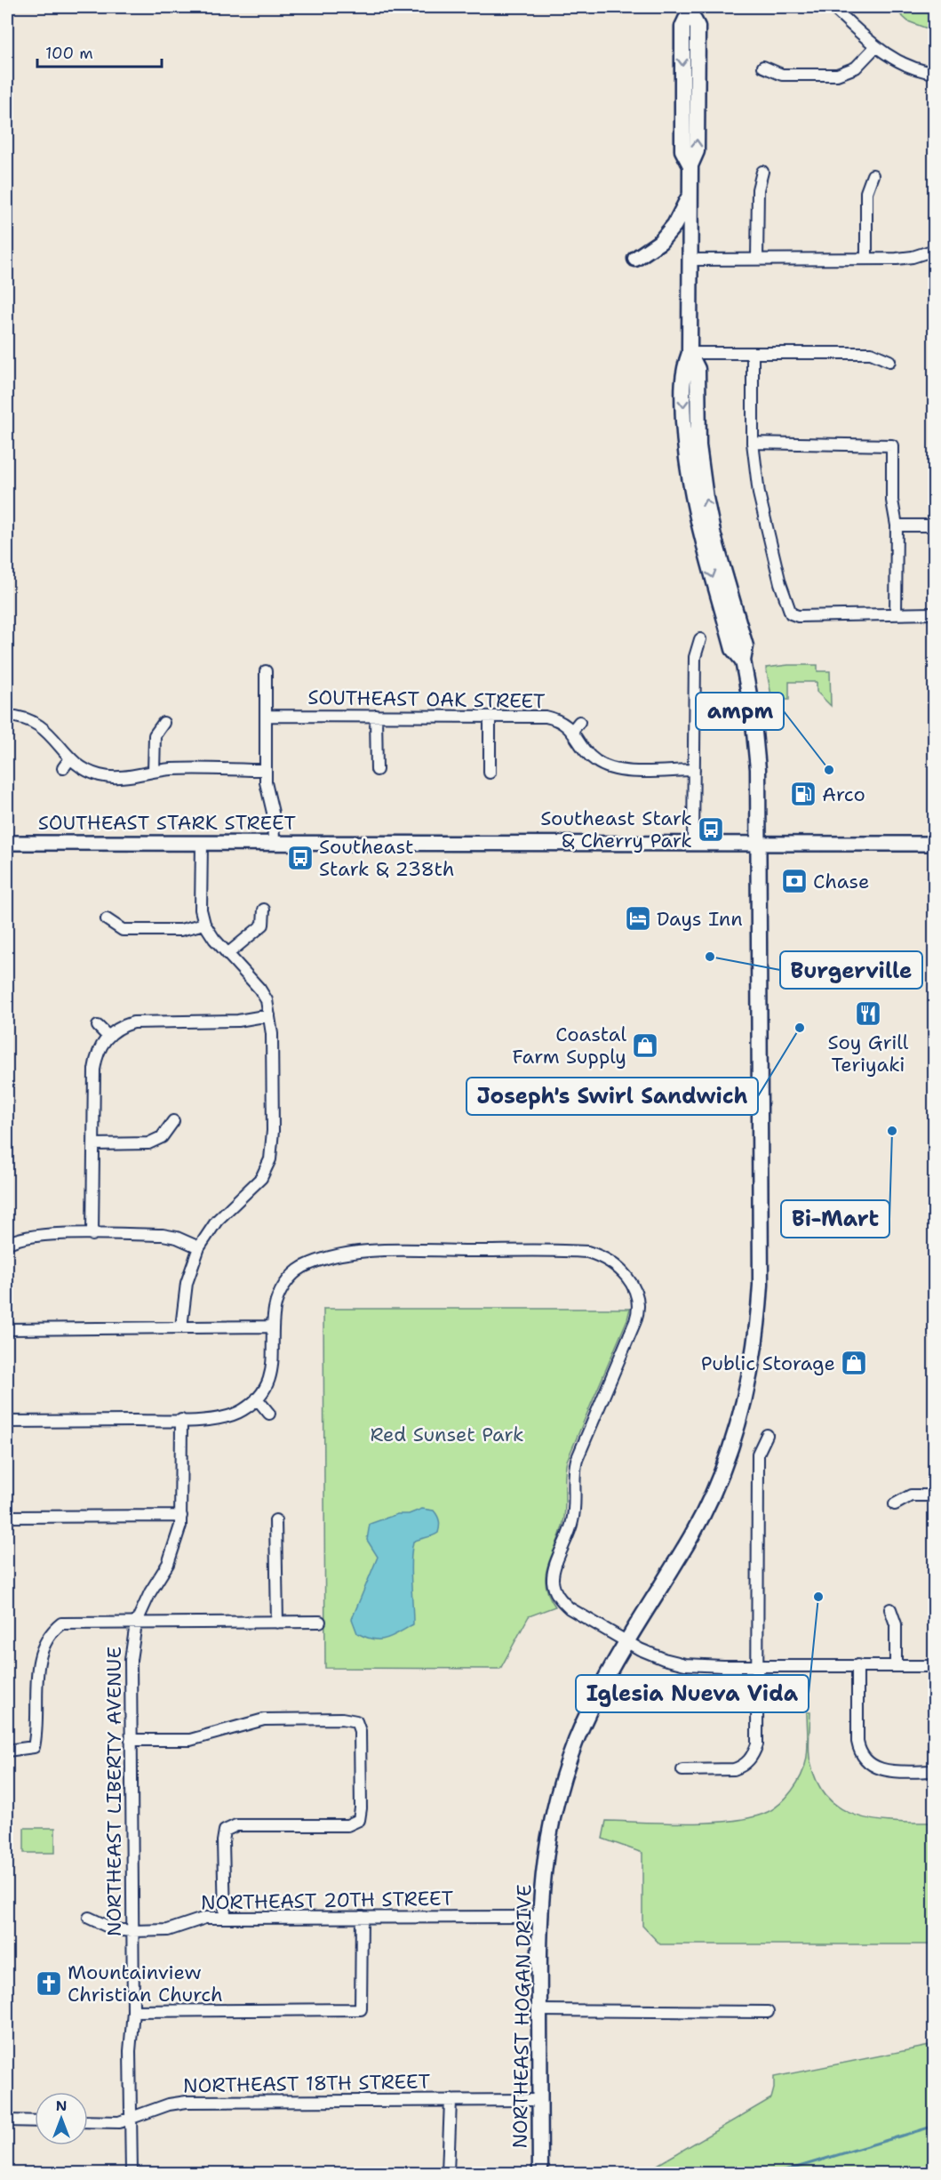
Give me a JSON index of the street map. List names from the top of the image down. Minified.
{"streets":{"highway":["NORTHEAST HOGAN DRIVE"],"main road":["SOUTHEAST STARK STREET"],"street":["SOUTHEAST OAK STREET","NORTHEAST LIBERTY AVENUE","NORTHEAST 20TH STREET","NORTHEAST 18TH STREET"]},"crossings":[["SOUTHEAST STARK STREET","NORTHEAST HOGAN DRIVE"],["NORTHEAST LIBERTY AVENUE","NORTHEAST 20TH STREET"],["NORTHEAST LIBERTY AVENUE","NORTHEAST 18TH STREET"],["NORTHEAST 20TH STREET","NORTHEAST HOGAN DRIVE"],["NORTHEAST HOGAN DRIVE","NORTHEAST 18TH STREET"]],"parks":["Red Sunset Park"],"places":{"other":["ampm","Burgerville","Joseph's Swirl Sandwich","Bi-Mart","Iglesia Nueva Vida"],"fuel station":["Arco"],"bus stop":["Southeast Stark & Cherry Park","Southeast Stark & 238th"],"bank":["Chase"],"hotel":["Days Inn"],"restaurant":["Soy Grill Teriyaki"],"shop":["Coastal Farm Supply","Public Storage"],"church":["Mountainview Christian Church"]},"scale_bar":"100 m","north":"top"}
